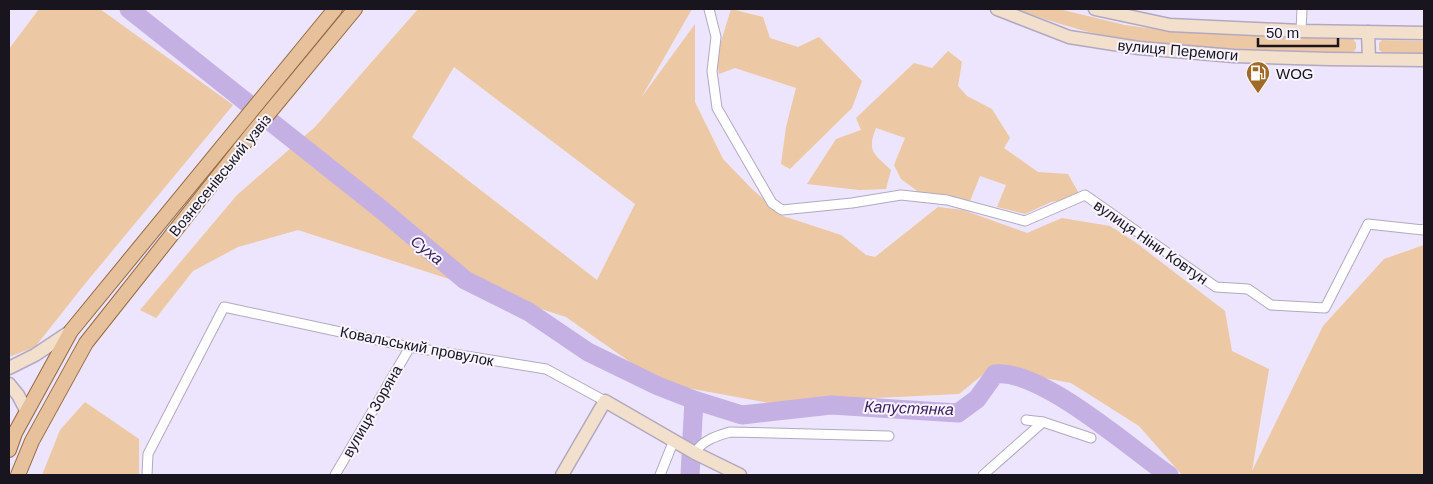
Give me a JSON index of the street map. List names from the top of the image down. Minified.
{"streets":{"main road":["вулиця Перемоги","Вознесенівський узвіз"],"street":["вулиця Ніни Ковтун","Ковальський провулок","вулиця Зоряна"]},"crossings":[["Ковальський провулок","вулиця Зоряна"]],"water":["Суха","Капустянка"],"places":{"fuel station":["WOG"]},"scale_bar":"50 m"}
